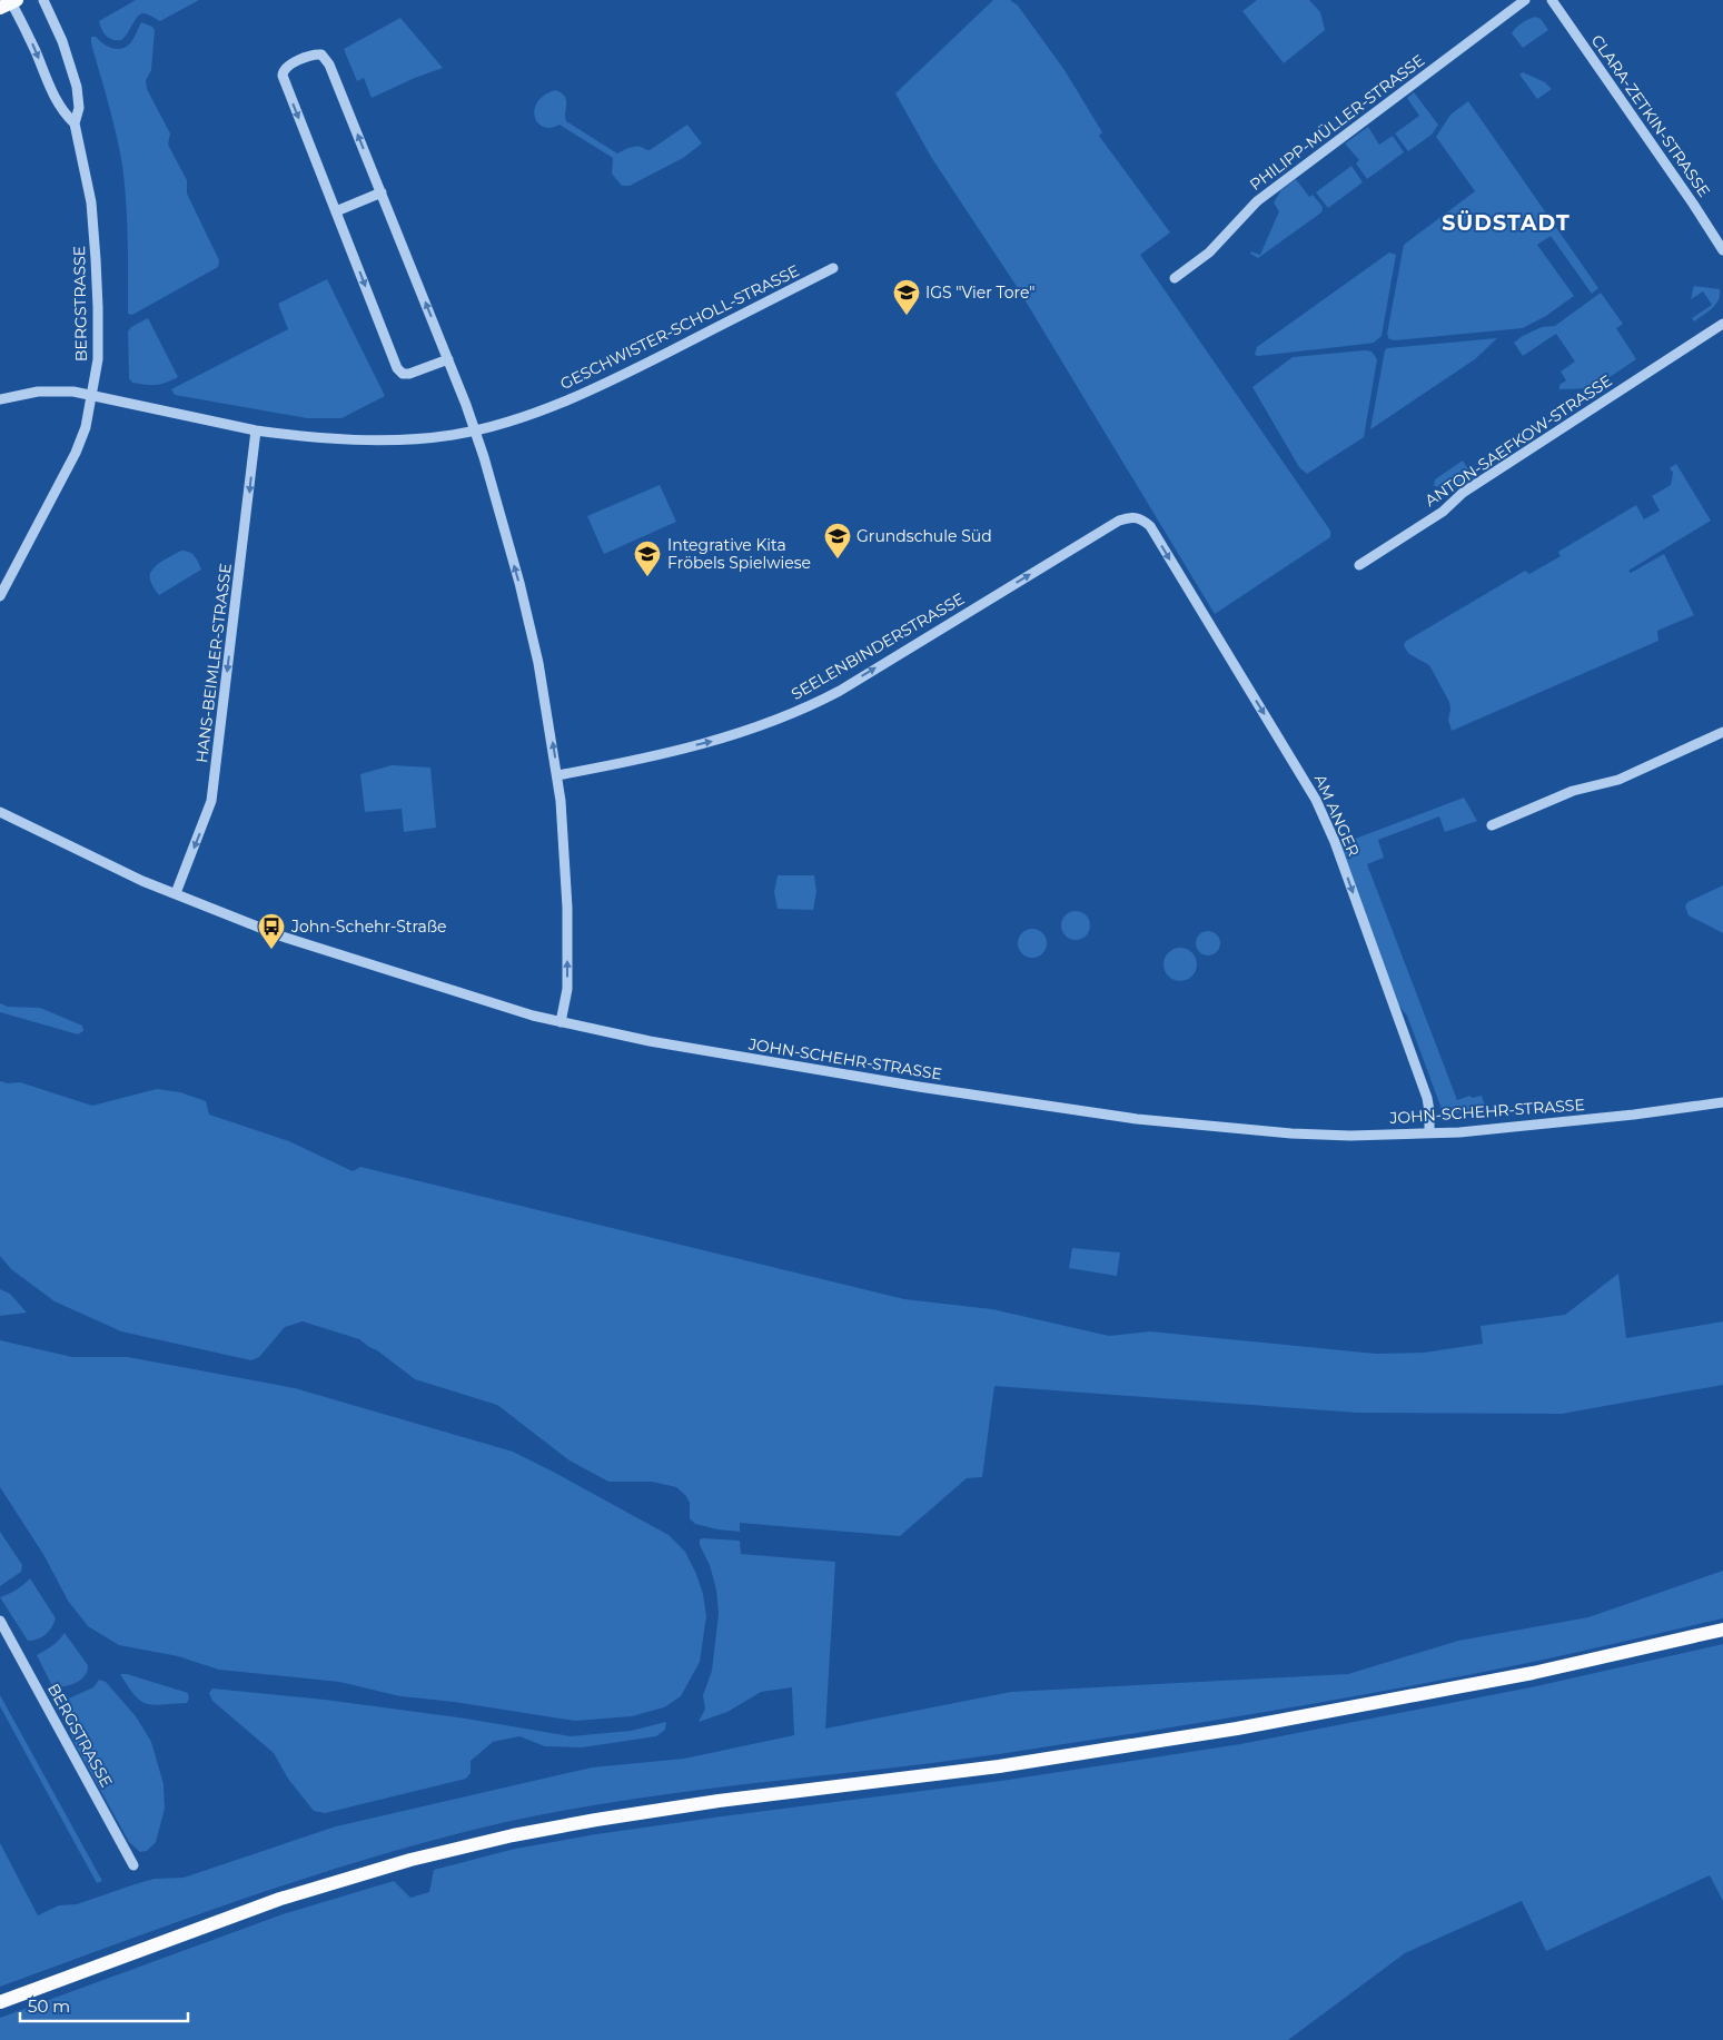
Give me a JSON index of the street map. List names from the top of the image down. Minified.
{"streets":{"street":["CLARA-ZETKIN-STRASSE","PHILIPP-MÜLLER-STRASSE","BERGSTRASSE","GESCHWISTER-SCHOLL-STRASSE","ANTON-SAEFKOW-STRASSE","SEELENBINDERSTRASSE","HANS-BEIMLER-STRASSE","AM ANGER","JOHN-SCHEHR-STRASSE"]},"crossings":[["BERGSTRASSE","GESCHWISTER-SCHOLL-STRASSE"],["GESCHWISTER-SCHOLL-STRASSE","HANS-BEIMLER-STRASSE"],["SEELENBINDERSTRASSE","AM ANGER"],["HANS-BEIMLER-STRASSE","JOHN-SCHEHR-STRASSE"],["AM ANGER","JOHN-SCHEHR-STRASSE"]],"one_way":["SEELENBINDERSTRASSE","HANS-BEIMLER-STRASSE","AM ANGER"],"districts":["SÜDSTADT"],"places":{"school or university":["IGS \"Vier Tore\"","Grundschule Süd","Integrative Kita Fröbels Spielwiese"],"bus stop":["John-Schehr-Straße"]},"scale_bar":"50 m"}
